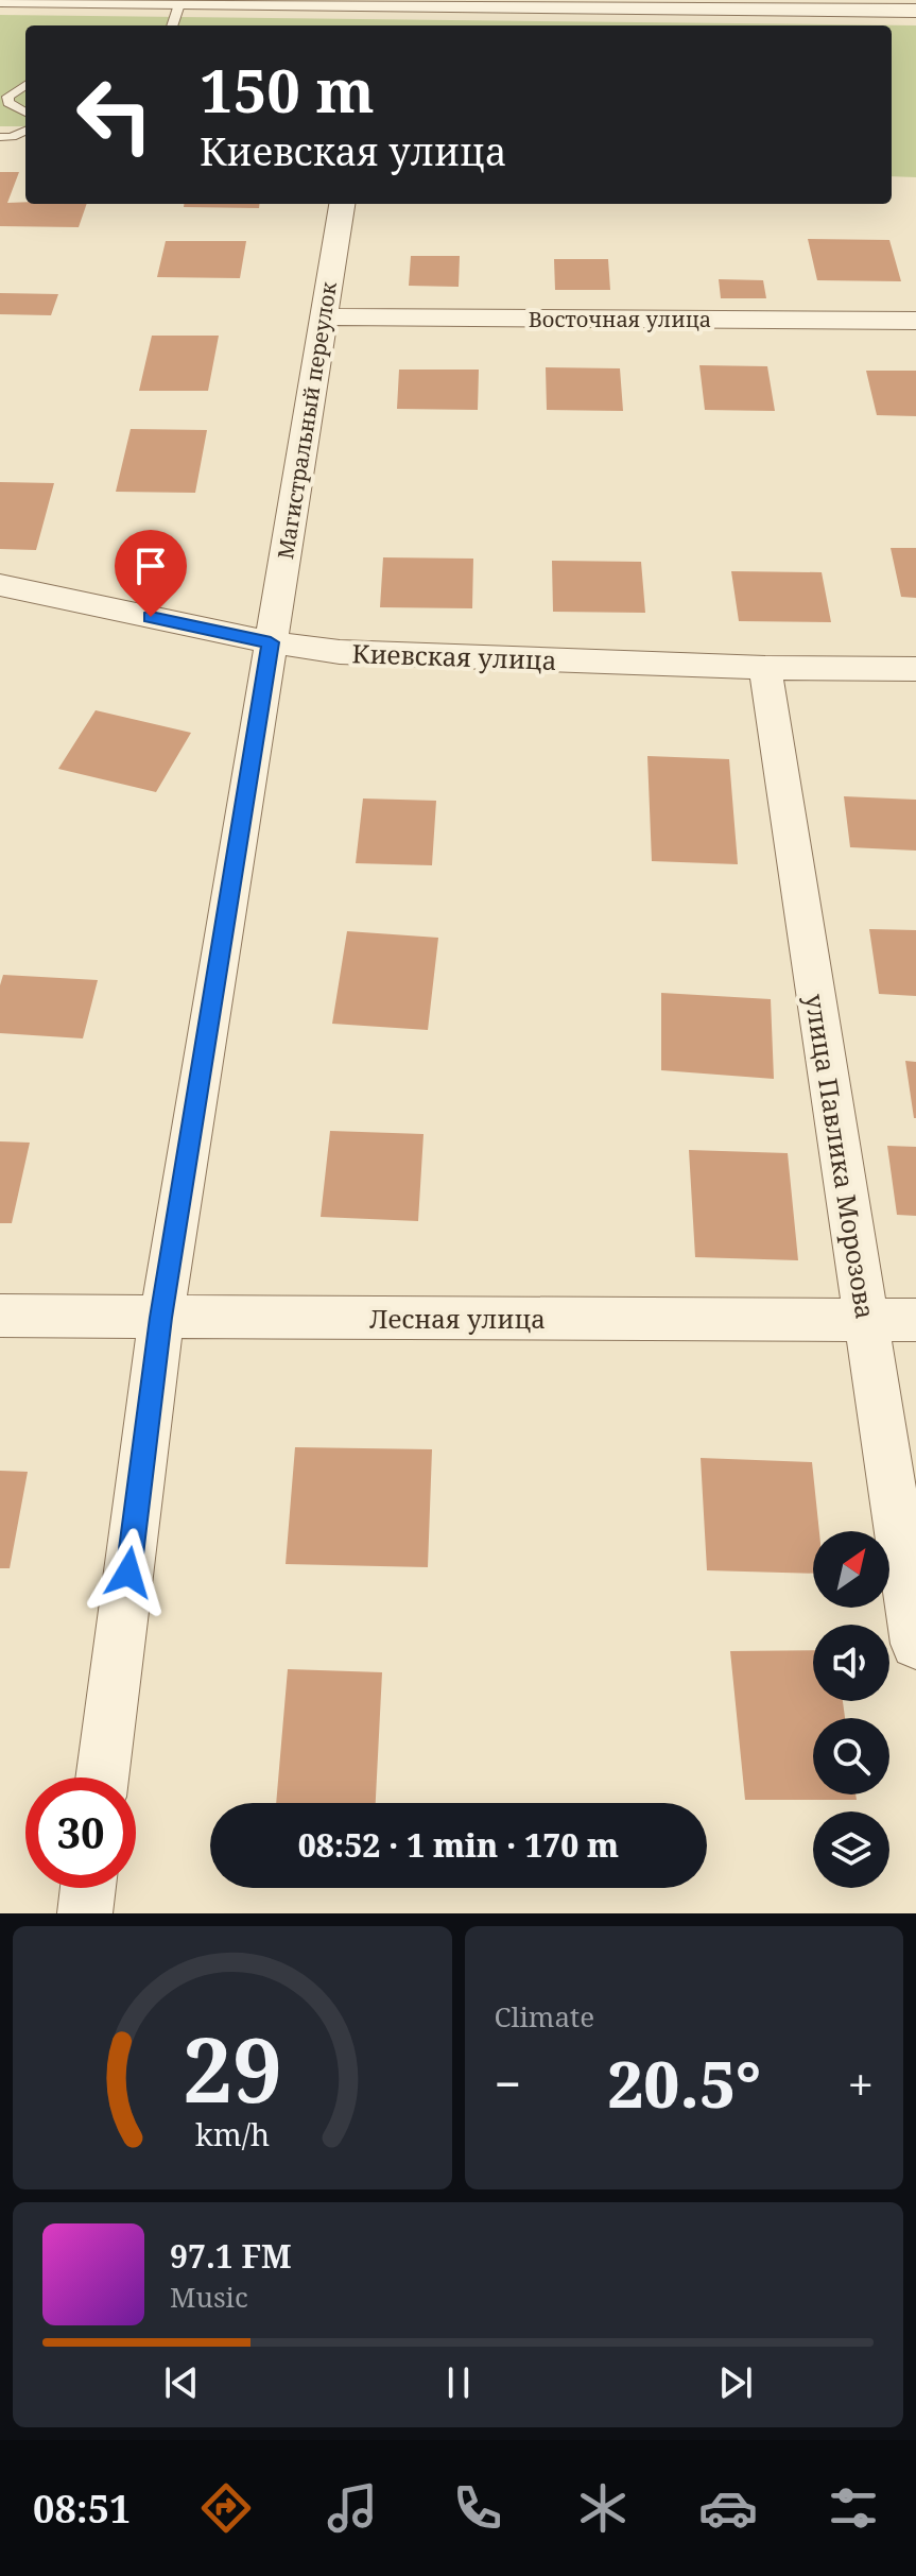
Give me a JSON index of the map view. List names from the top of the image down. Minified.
{"streets":{"street":["Восточная улица","Магистральный переулок","Киевская улица","улица Павлика Морозова","Лесная улица"]},"crossings":[["Восточная улица","Магистральный переулок"],["Магистральный переулок","Киевская улица"],["Магистральный переулок","Лесная улица"],["Киевская улица","улица Павлика Морозова"],["улица Павлика Морозова","Лесная улица"]],"north":"top right","page":{"turn":["150 m","Киевская улица"],"limit":"30","trip":"08:52 · 1 min · 170 m","tile":"Climate","heat":["−","20.5°","+"],"song":["97.1 FM","Music"],"tabs":"08:51","gauge":["29","km/h"]}}
